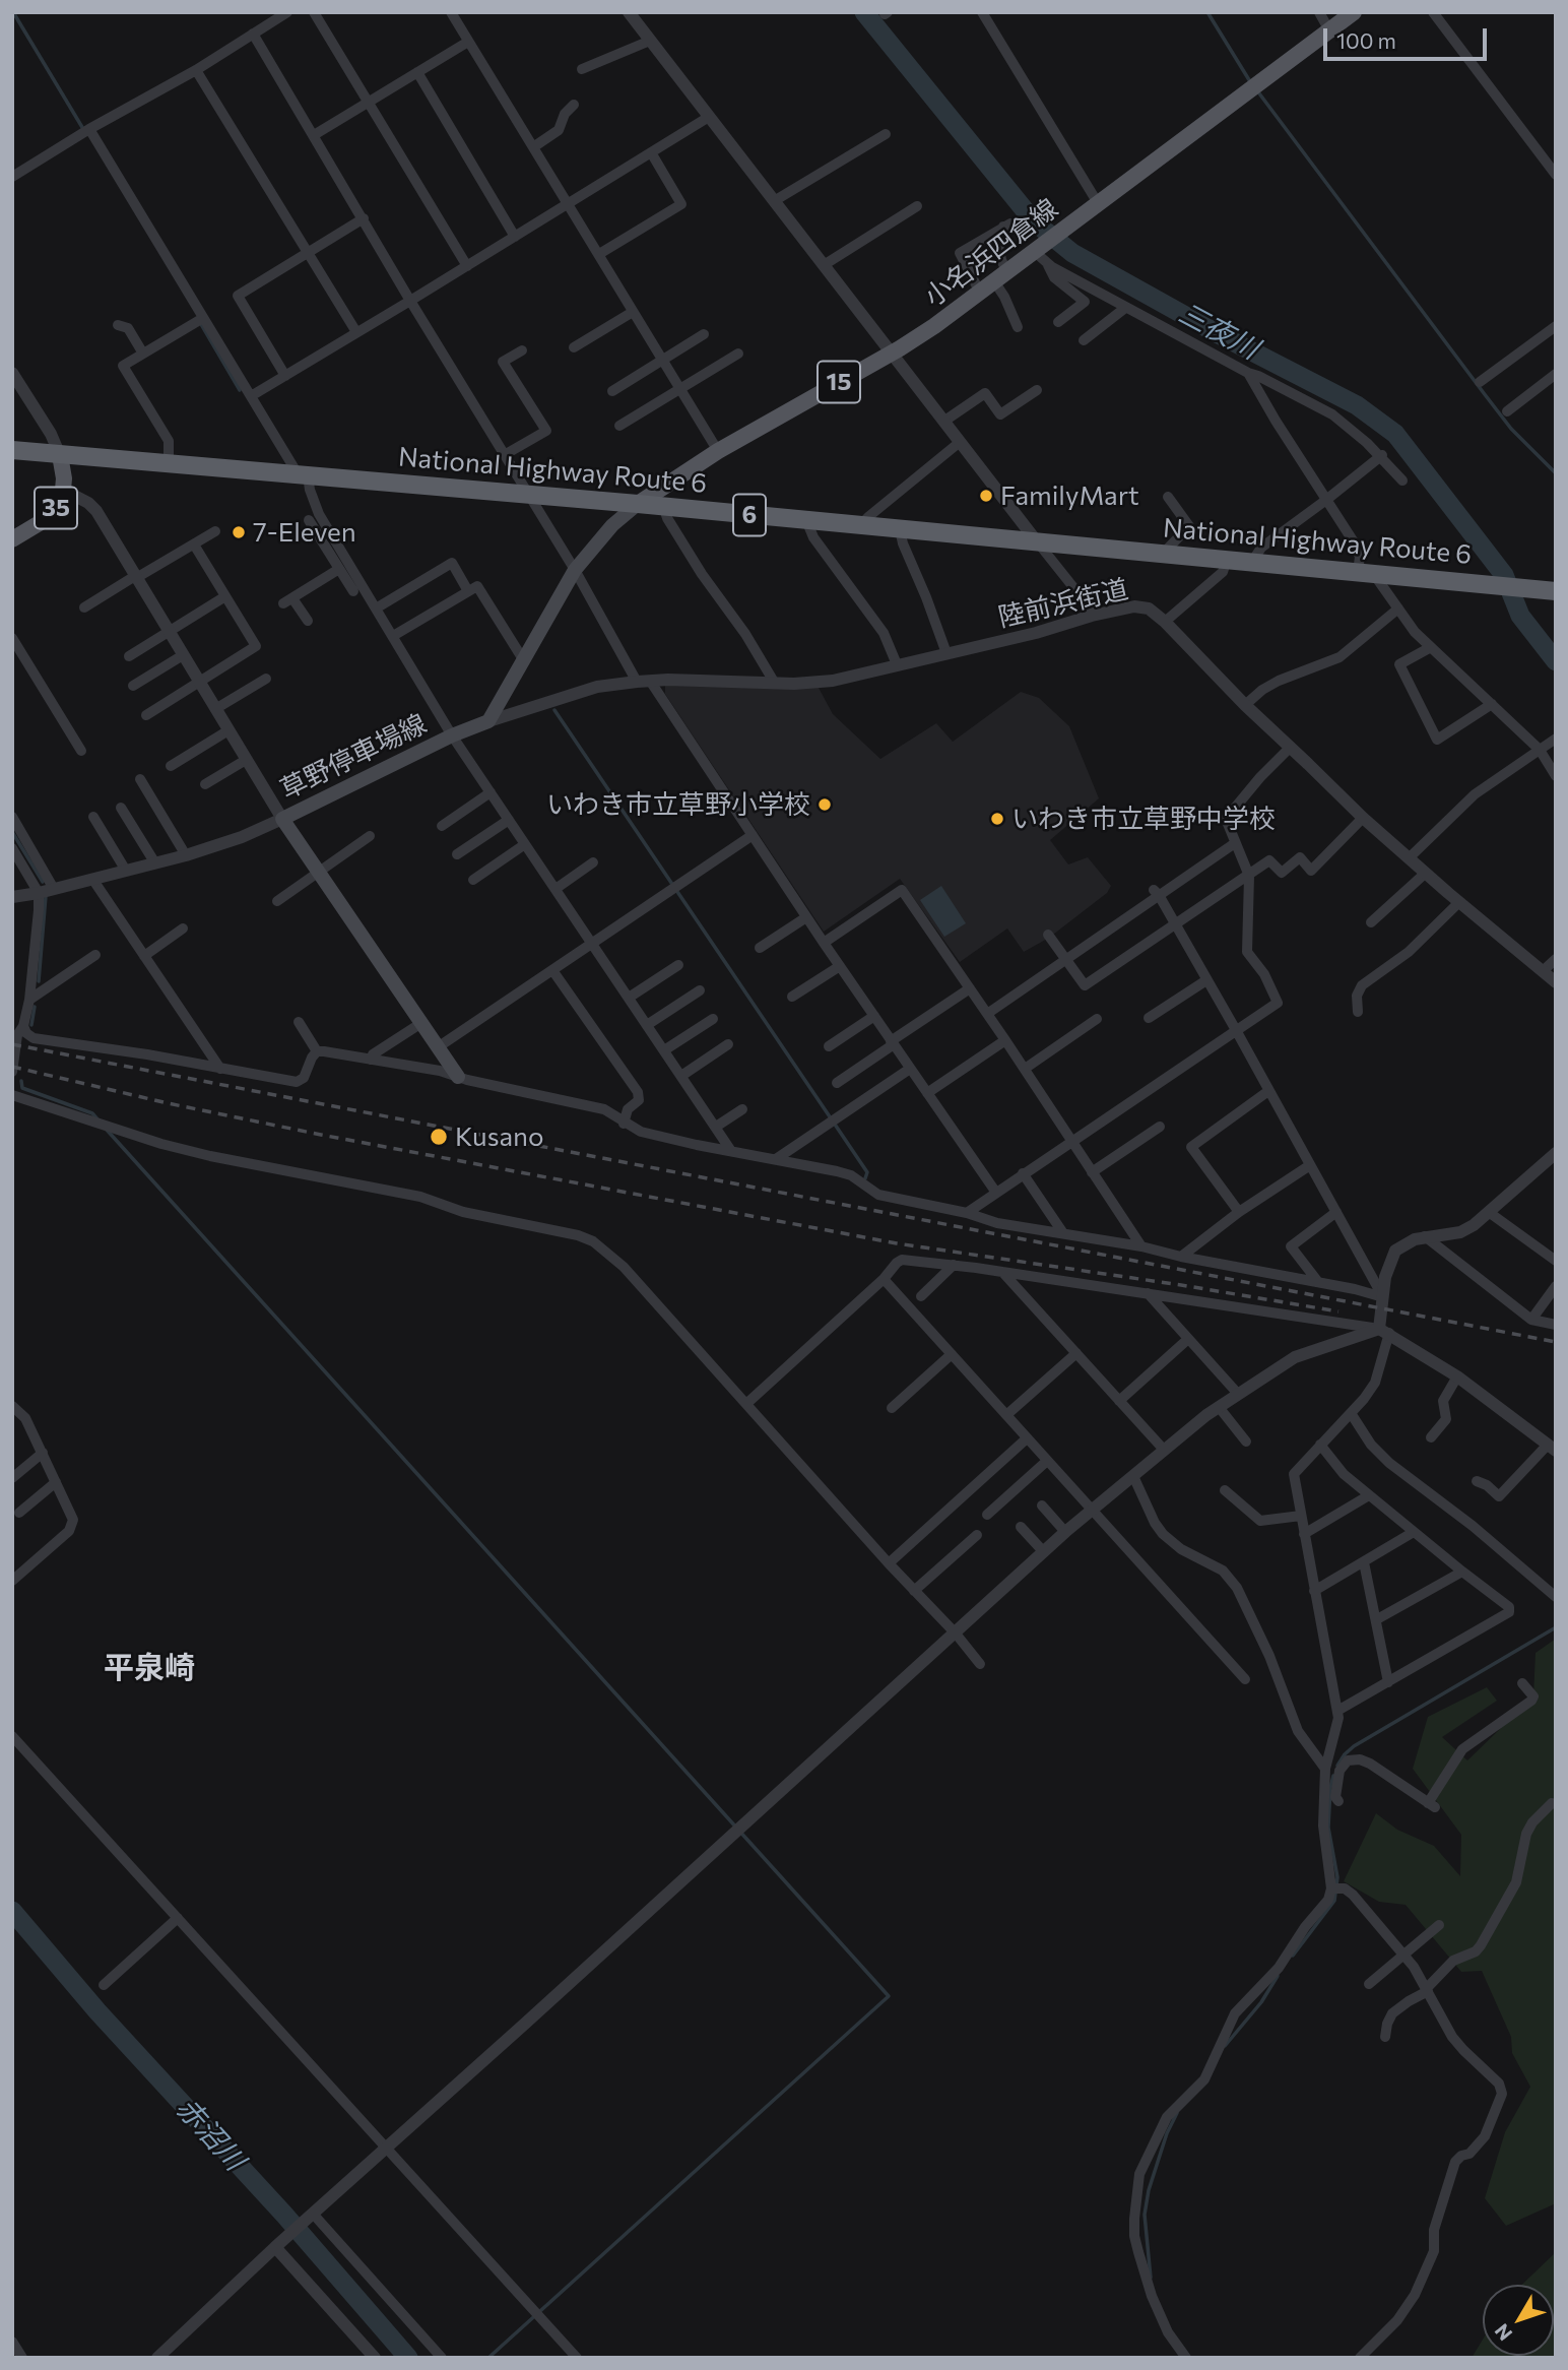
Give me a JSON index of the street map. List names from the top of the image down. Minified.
{"streets":{"highway":["National Highway Route 6","6"],"main road":["小名浜四倉線","15","35","草野停車場線"],"street":["陸前浜街道"]},"crossings":[["小名浜四倉線","National Highway Route 6"],["National Highway Route 6","35"],["陸前浜街道","草野停車場線"]],"districts":["平泉崎"],"water":["三夜川","赤沼川"],"places":["FamilyMart","7-Eleven","いわき市立草野小学校","いわき市立草野中学校","Kusano"],"scale_bar":"100 m","north":"bottom left"}
